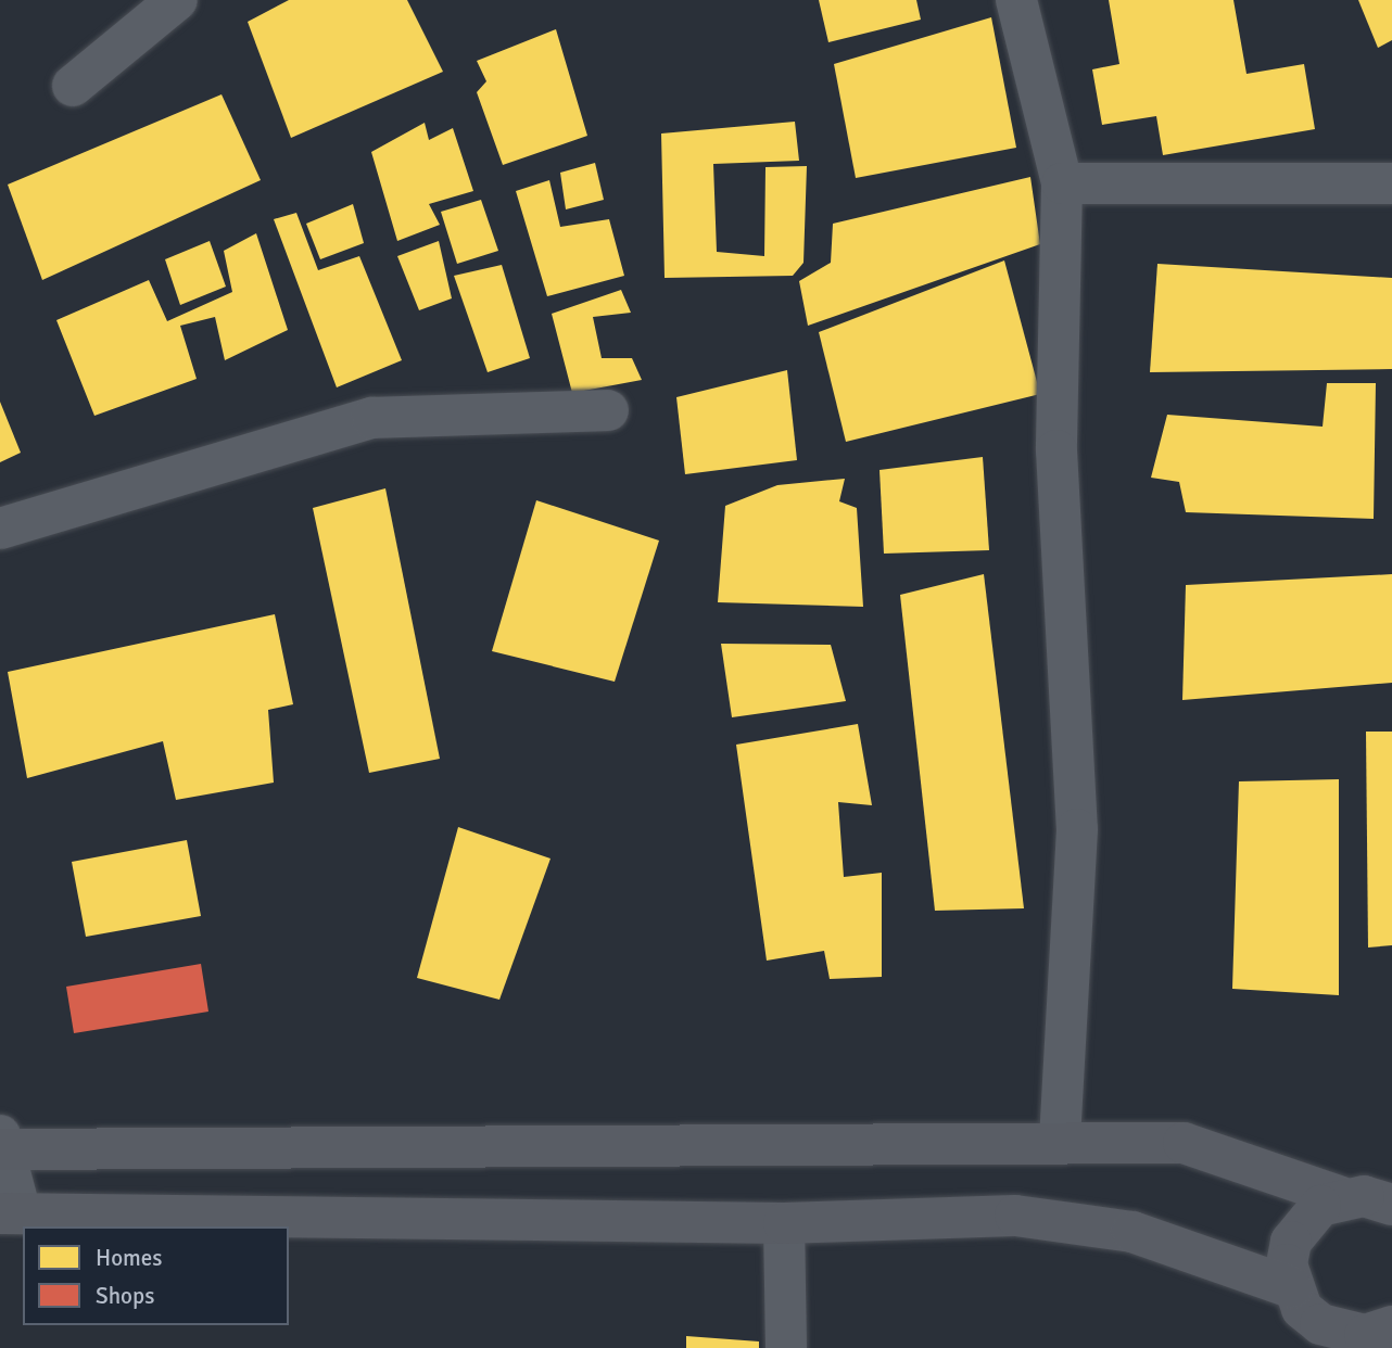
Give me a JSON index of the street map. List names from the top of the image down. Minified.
{"legend":["Homes","Shops"]}
